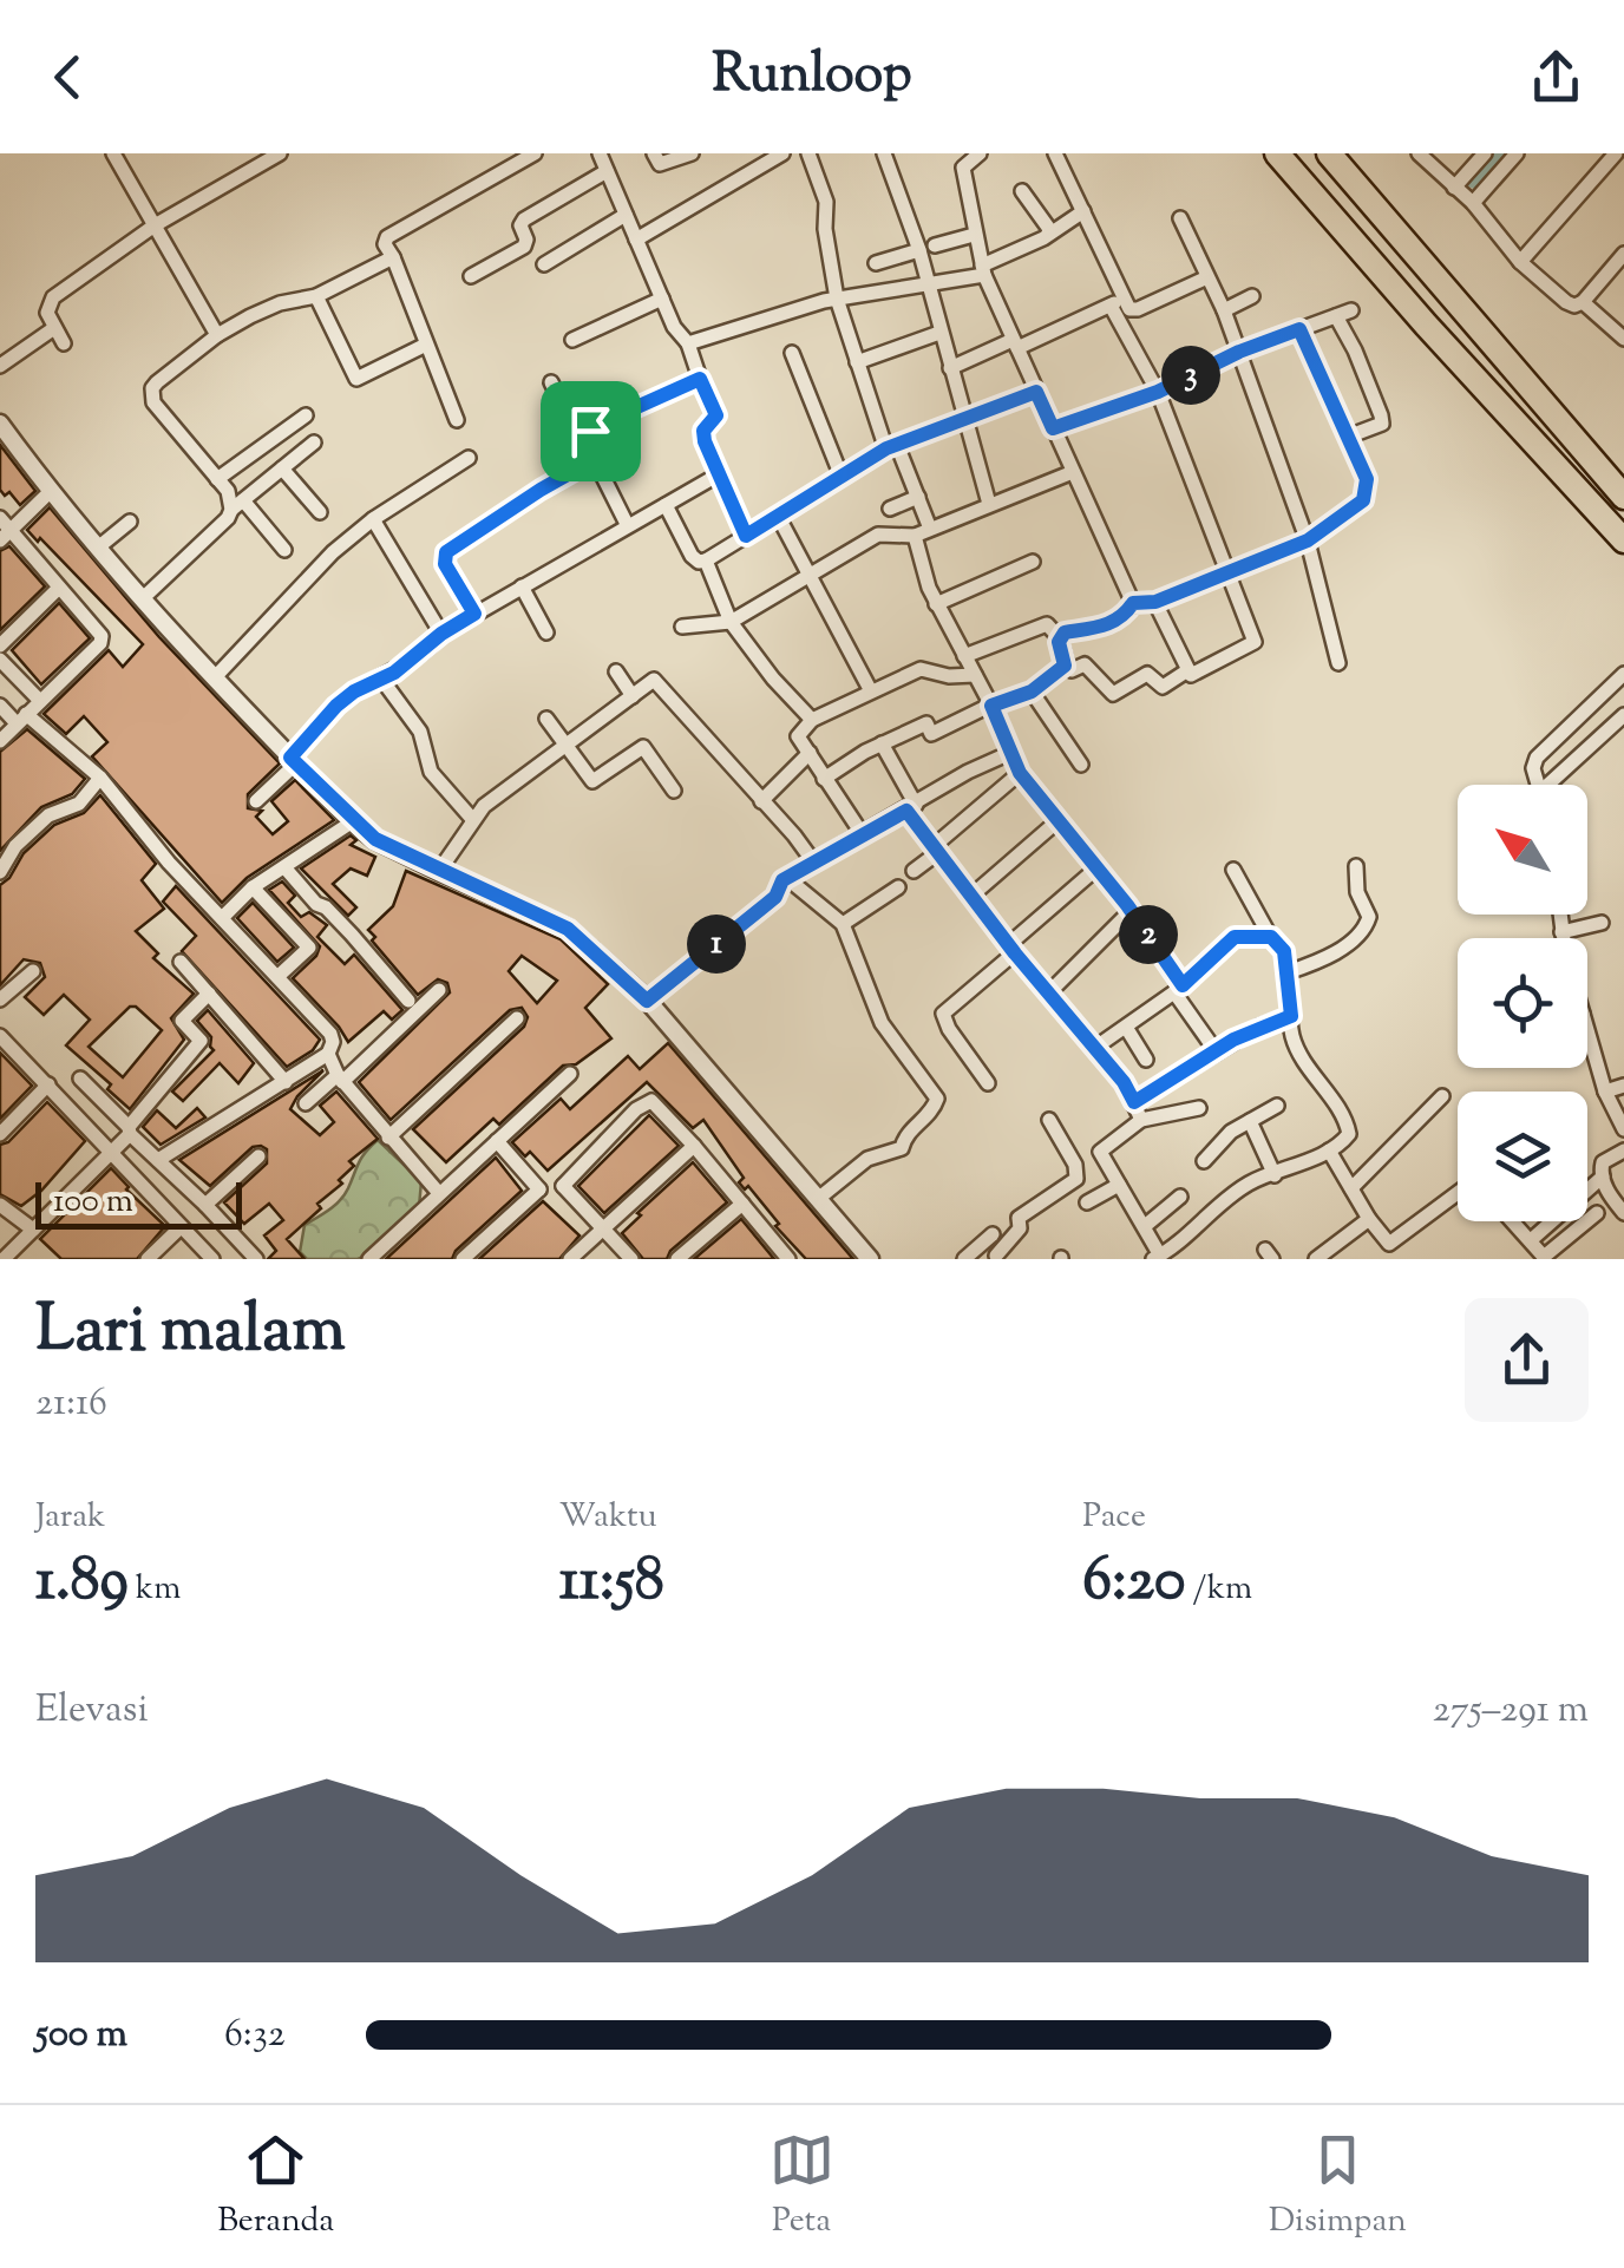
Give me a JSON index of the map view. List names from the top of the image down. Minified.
{"scale_bar":"100 m","north":"top left","page":{"header":"Runloop","pins":["3","2","1"],"scale":"100 m","heading":["Lari malam","21:16"],"stats":[["Jarak","1.89 km"],["Waktu","11:58"],["Pace","6:20 /km"]],"chart":["Elevasi","275–291 m"],"list":[{"name":"500 m","note":"6:32"}],"tabs":["Beranda","Peta","Disimpan"]}}
